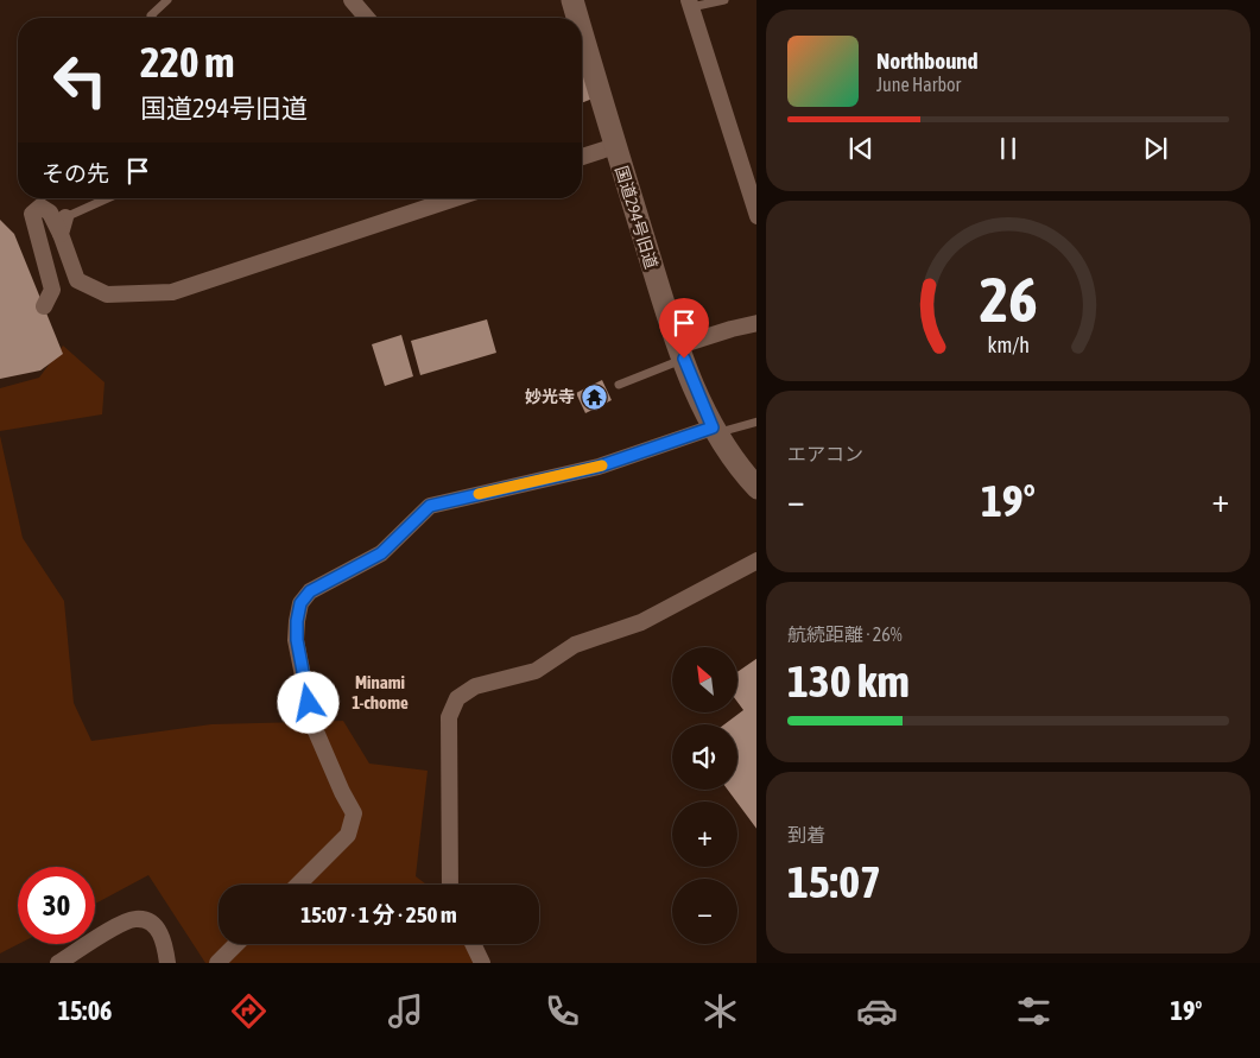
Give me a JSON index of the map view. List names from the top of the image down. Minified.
{"streets":{"street":["国道294号旧道"]},"districts":["Minami 1-chome"],"places":{"temple":["妙光寺"]},"north":"top left","page":{"turn":["220 m","国道294号旧道"],"song":["Northbound","June Harbor"],"then":"その先","tile":["エアコン",["航続距離 · 26%","130 km"],["到着","15:07"]],"heat":["−","19°","+"],"map_buttons":["+","−"],"limit":"30","trip":"15:07 · 1 分 · 250 m","tabs":["15:06","19°"],"gauge":["26","km/h"]}}
